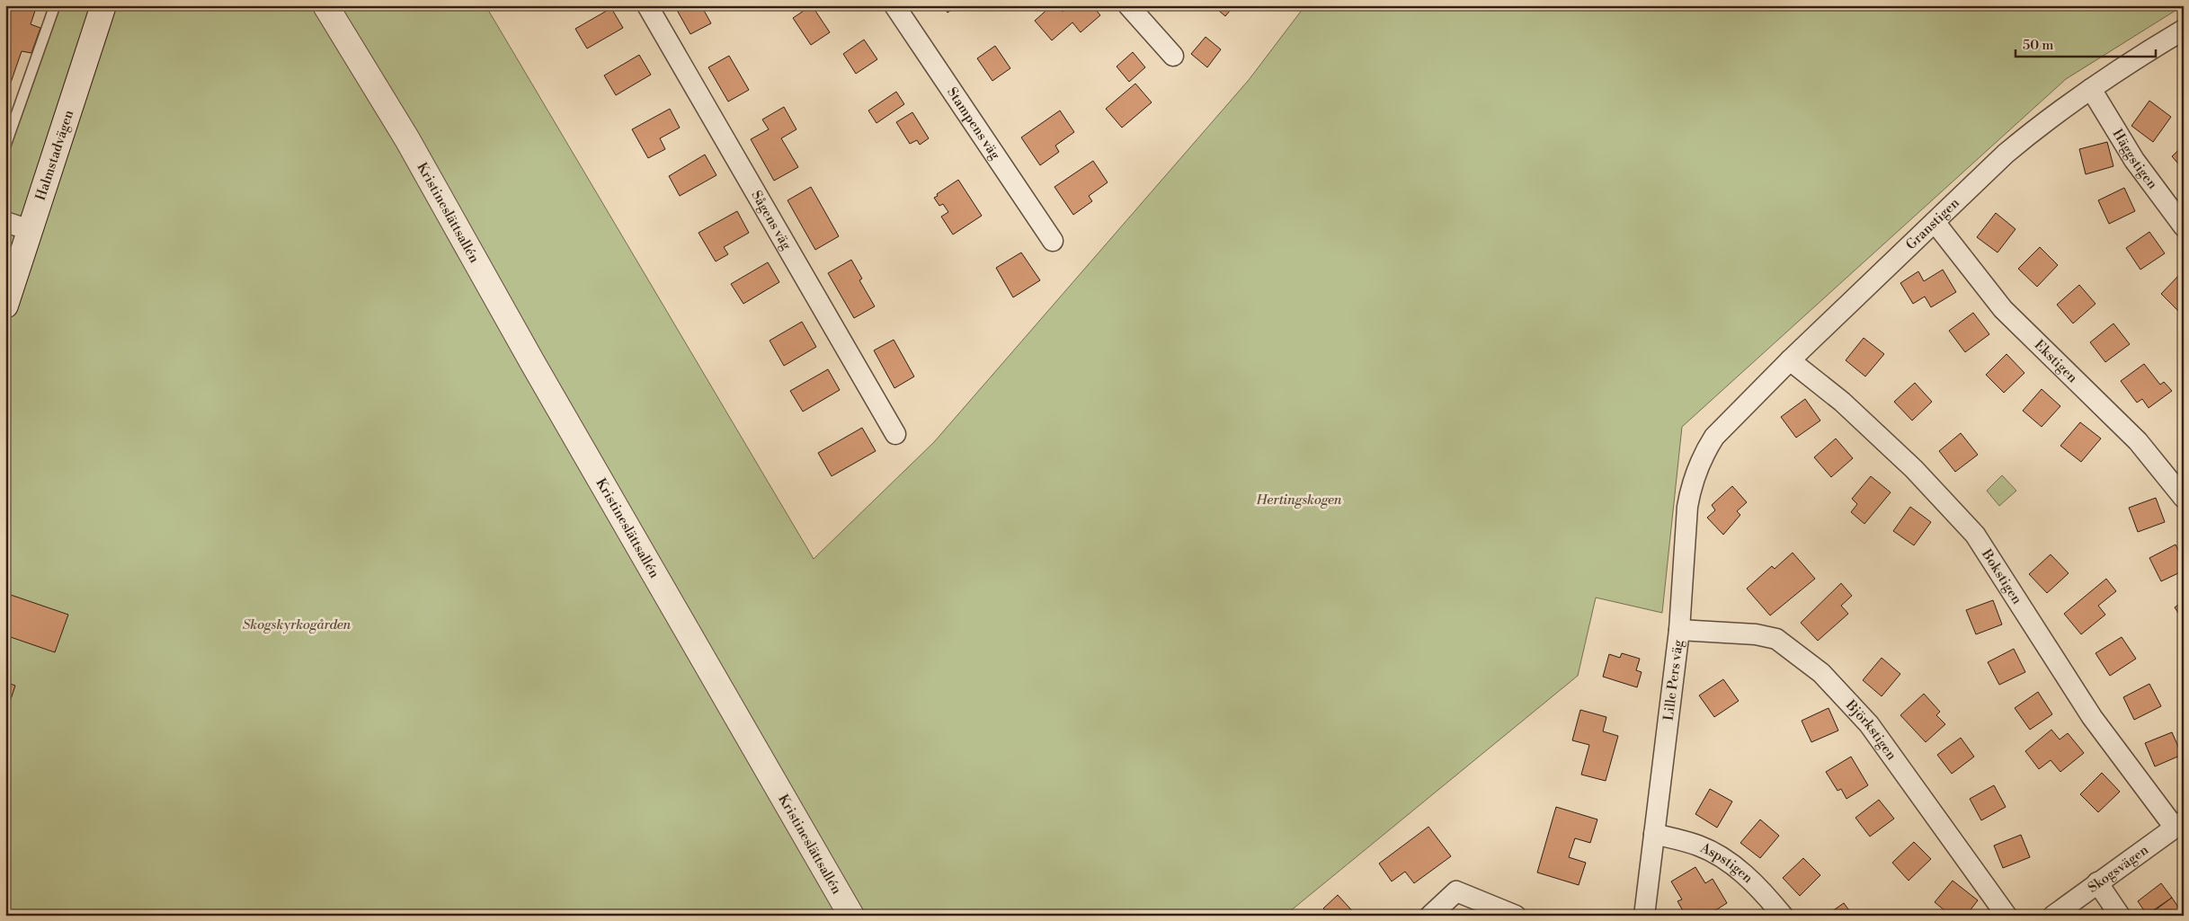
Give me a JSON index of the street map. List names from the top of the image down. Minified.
{"streets":{"street":["Stampens väg","Halmstadvägen","Häggstigen","Kristineslättsallén","Sågens väg","Granstigen","Ekstigen","Bokstigen","Lille Pers väg","Björkstigen","Aspstigen","Skogsvägen"]},"crossings":[["Häggstigen","Granstigen"],["Granstigen","Ekstigen"],["Granstigen","Bokstigen"],["Granstigen","Lille Pers väg"],["Bokstigen","Skogsvägen"],["Lille Pers väg","Björkstigen"],["Lille Pers väg","Aspstigen"]],"parks":["Hertingskogen","Skogskyrkogården"],"scale_bar":"50 m"}
